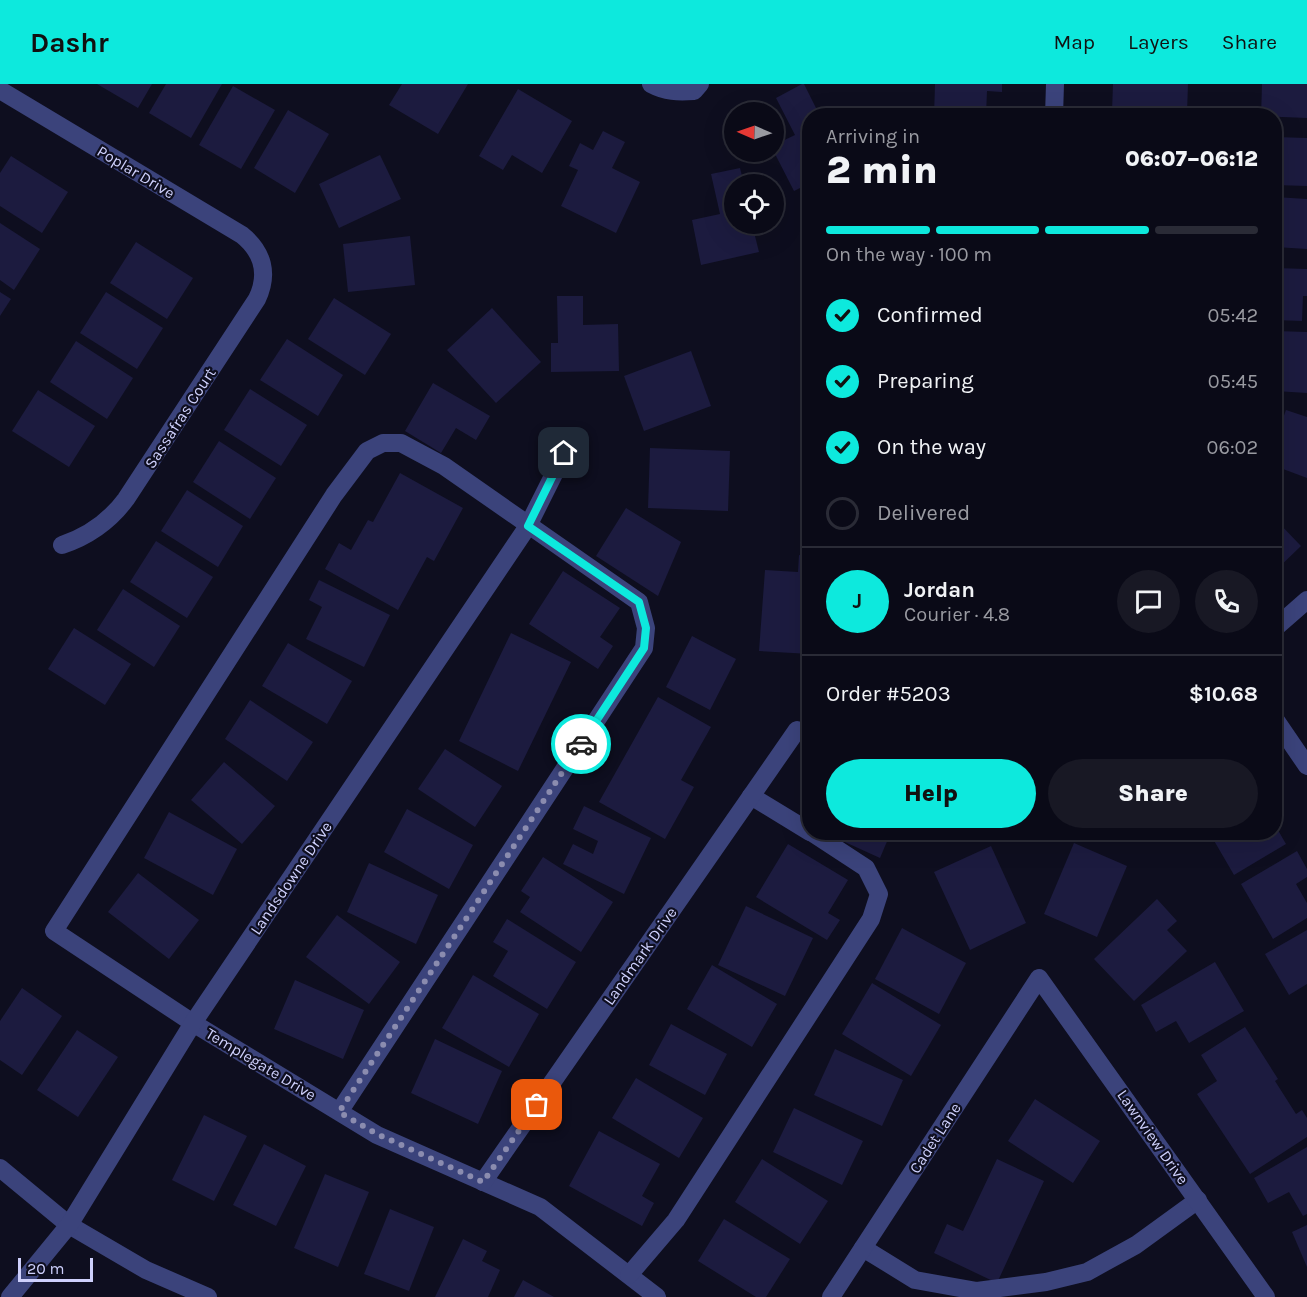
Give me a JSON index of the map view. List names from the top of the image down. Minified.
{"streets":{"street":["Poplar Drive","Sassafras Court","Landsdowne Drive","Landmark Drive","Templegate Drive","Lawnview Drive","Cadet Lane"]},"crossings":[["Poplar Drive","Sassafras Court"],["Landsdowne Drive","Templegate Drive"],["Landmark Drive","Templegate Drive"],["Lawnview Drive","Cadet Lane"]],"scale_bar":"20 m","north":"left","page":{"header":"Dashr","nav":["Map","Layers","Share"],"heading":["2 min","Arriving in","06:07–06:12"],"panel":["Jordan","Courier · 4.8","Order #5203","$10.68"],"bar":"On the way · 100 m","list":[["Confirmed","05:42"],["Preparing","05:45"],["On the way","06:02"],"Delivered"],"round":"J","buttons":["Help","Share"],"scale":"20 m"}}
